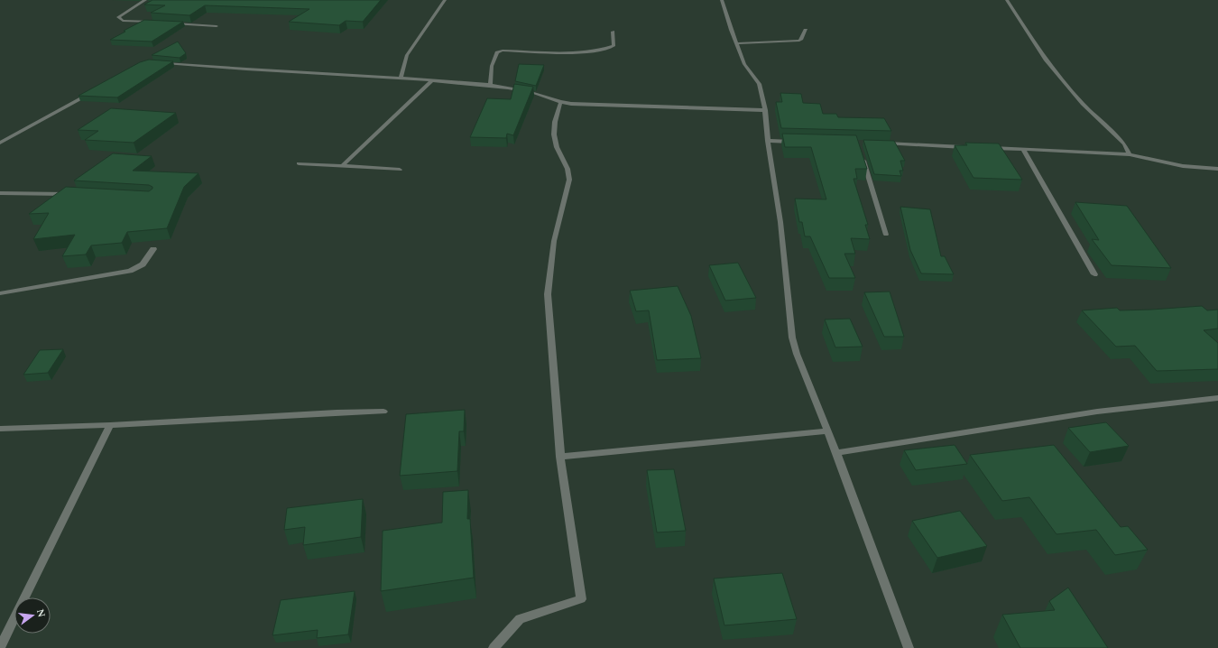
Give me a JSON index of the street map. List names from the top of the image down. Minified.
{"north":"right"}
